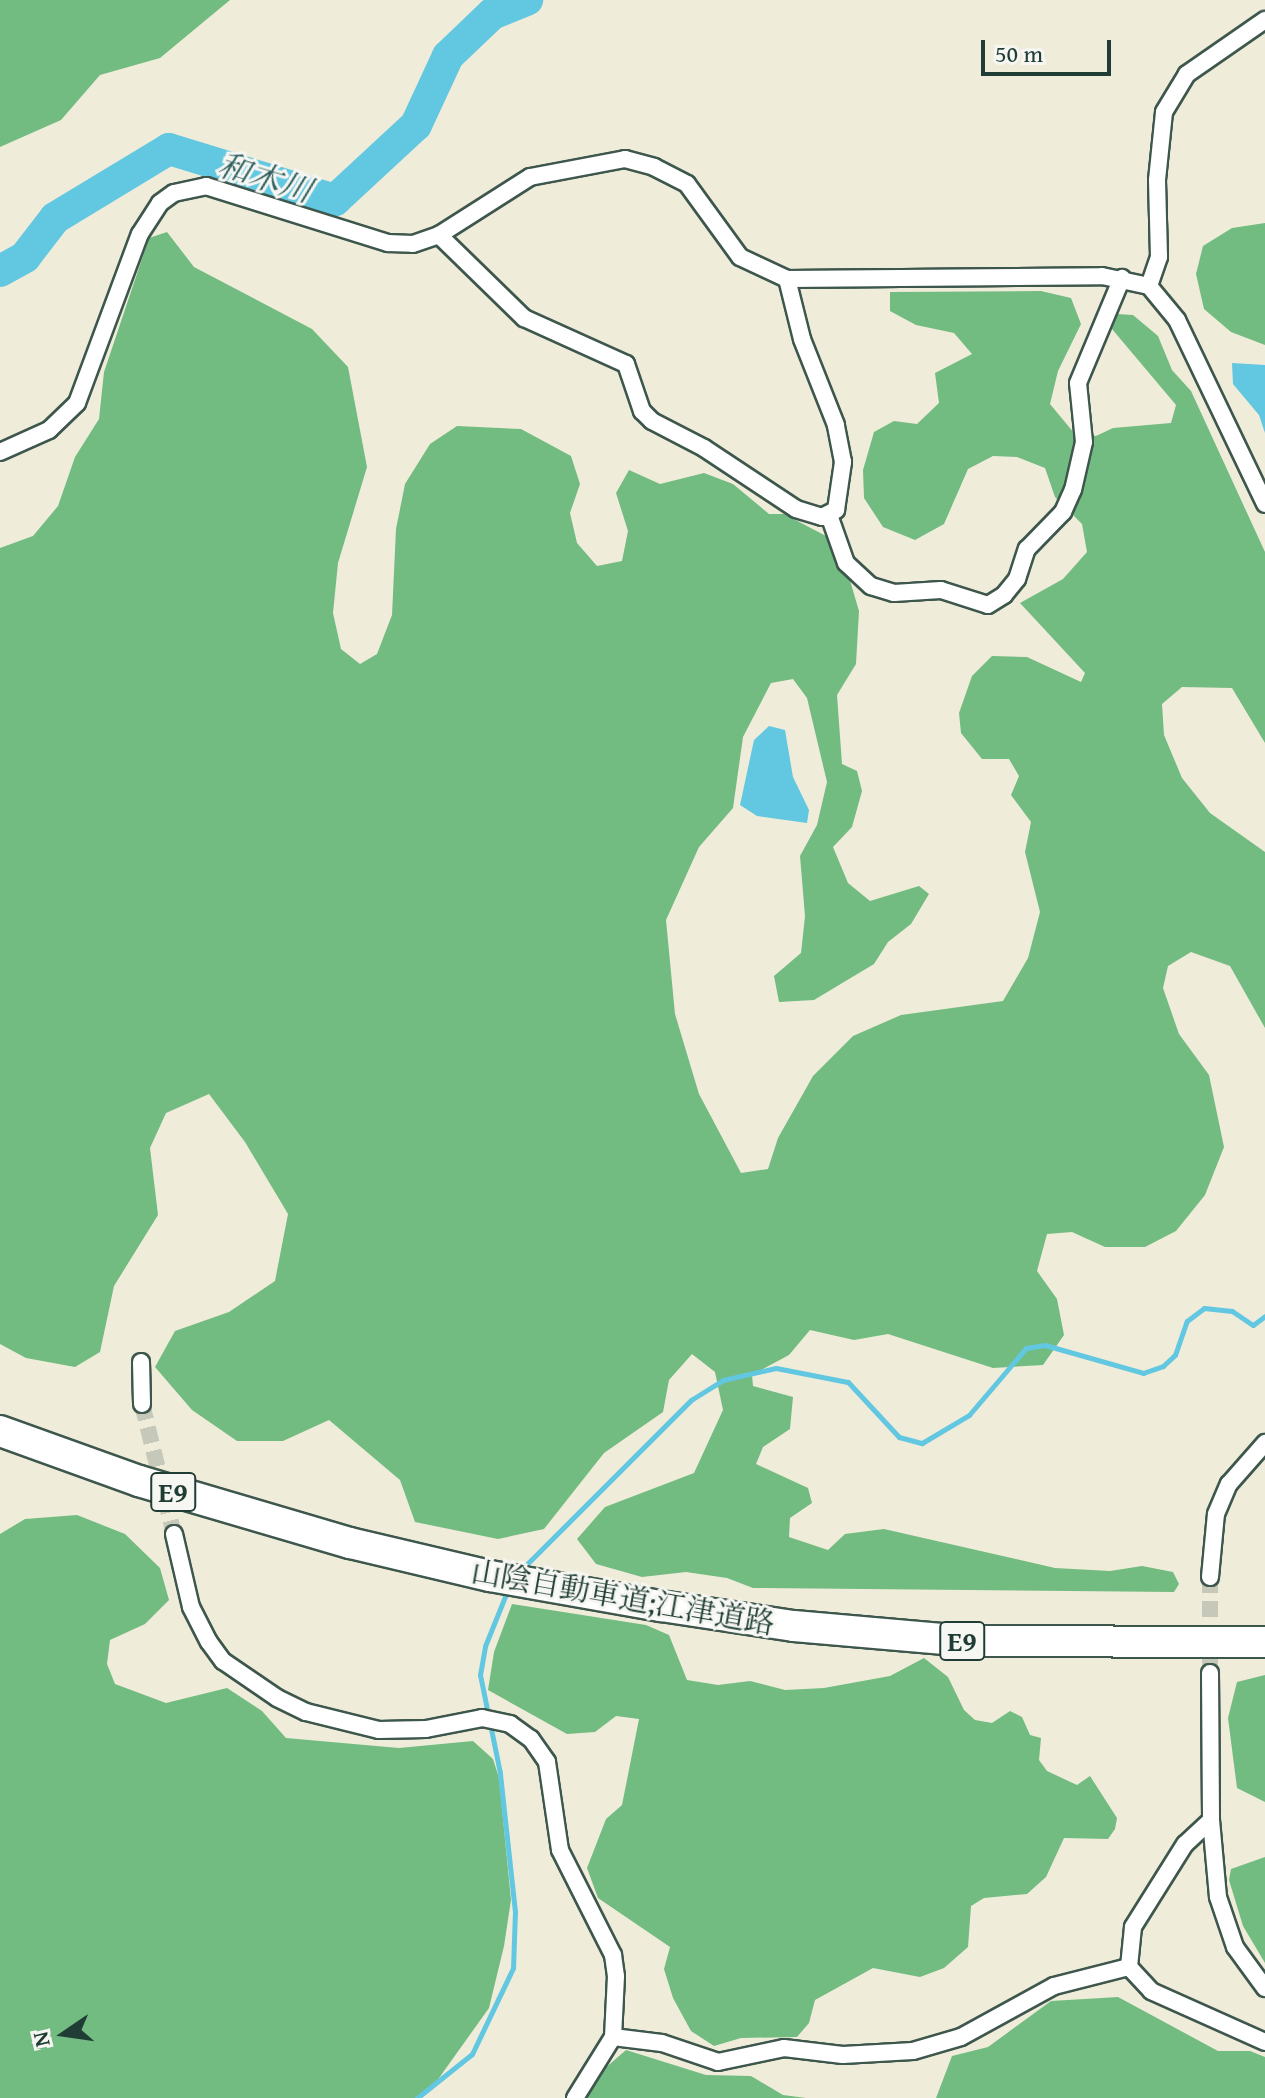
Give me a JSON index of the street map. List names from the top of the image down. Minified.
{"streets":{"highway":["E9","山陰自動車道;江津道路"]},"water":["和木川"],"scale_bar":"50 m","north":"left"}
